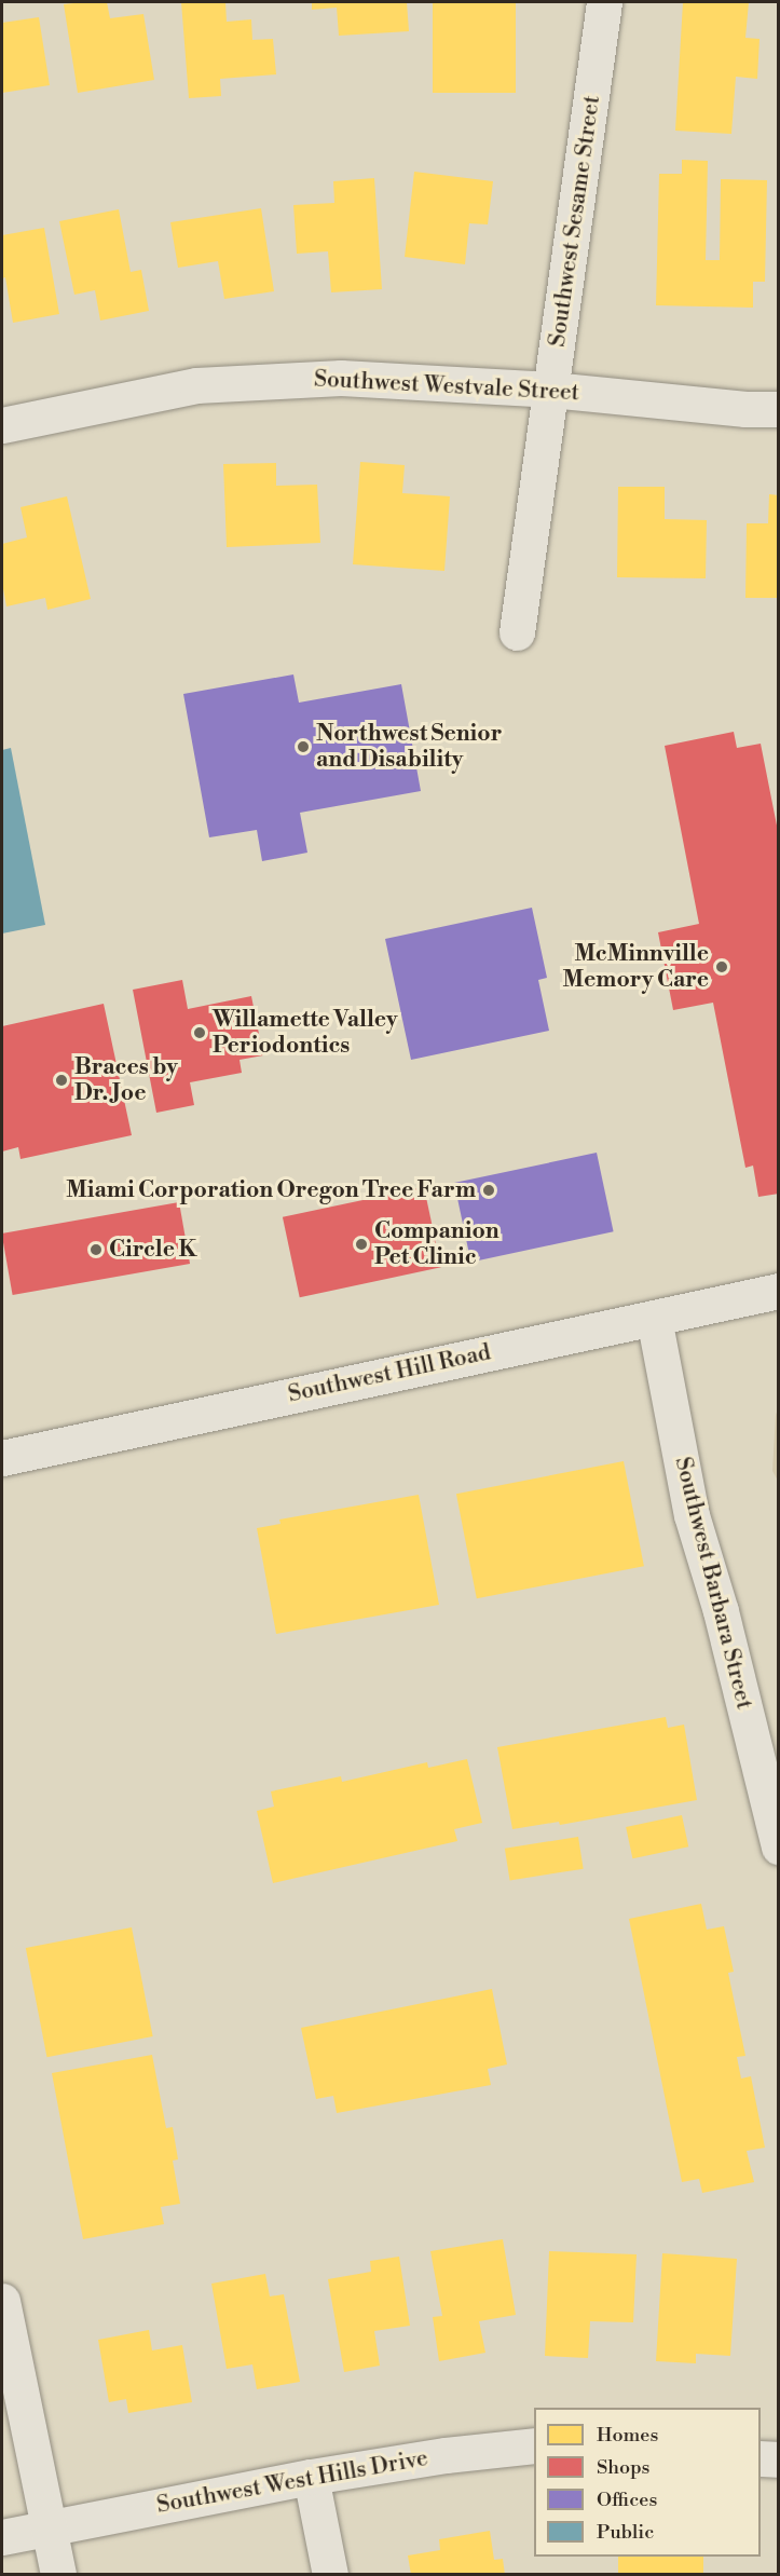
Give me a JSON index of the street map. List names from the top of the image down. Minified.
{"streets":{"street":["Southwest Sesame Street","Southwest Westvale Street","Southwest Hill Road","Southwest Barbara Street","Southwest West Hills Drive"]},"crossings":[["Southwest Sesame Street","Southwest Westvale Street"],["Southwest Hill Road","Southwest Barbara Street"]],"places":["Northwest Senior and Disability","McMinnville Memory Care","Willamette Valley Periodontics","Braces by Dr. Joe","Miami Corporation Oregon Tree Farm","Companion Pet Clinic","Circle K"],"legend":["Homes","Shops","Offices","Public"]}
